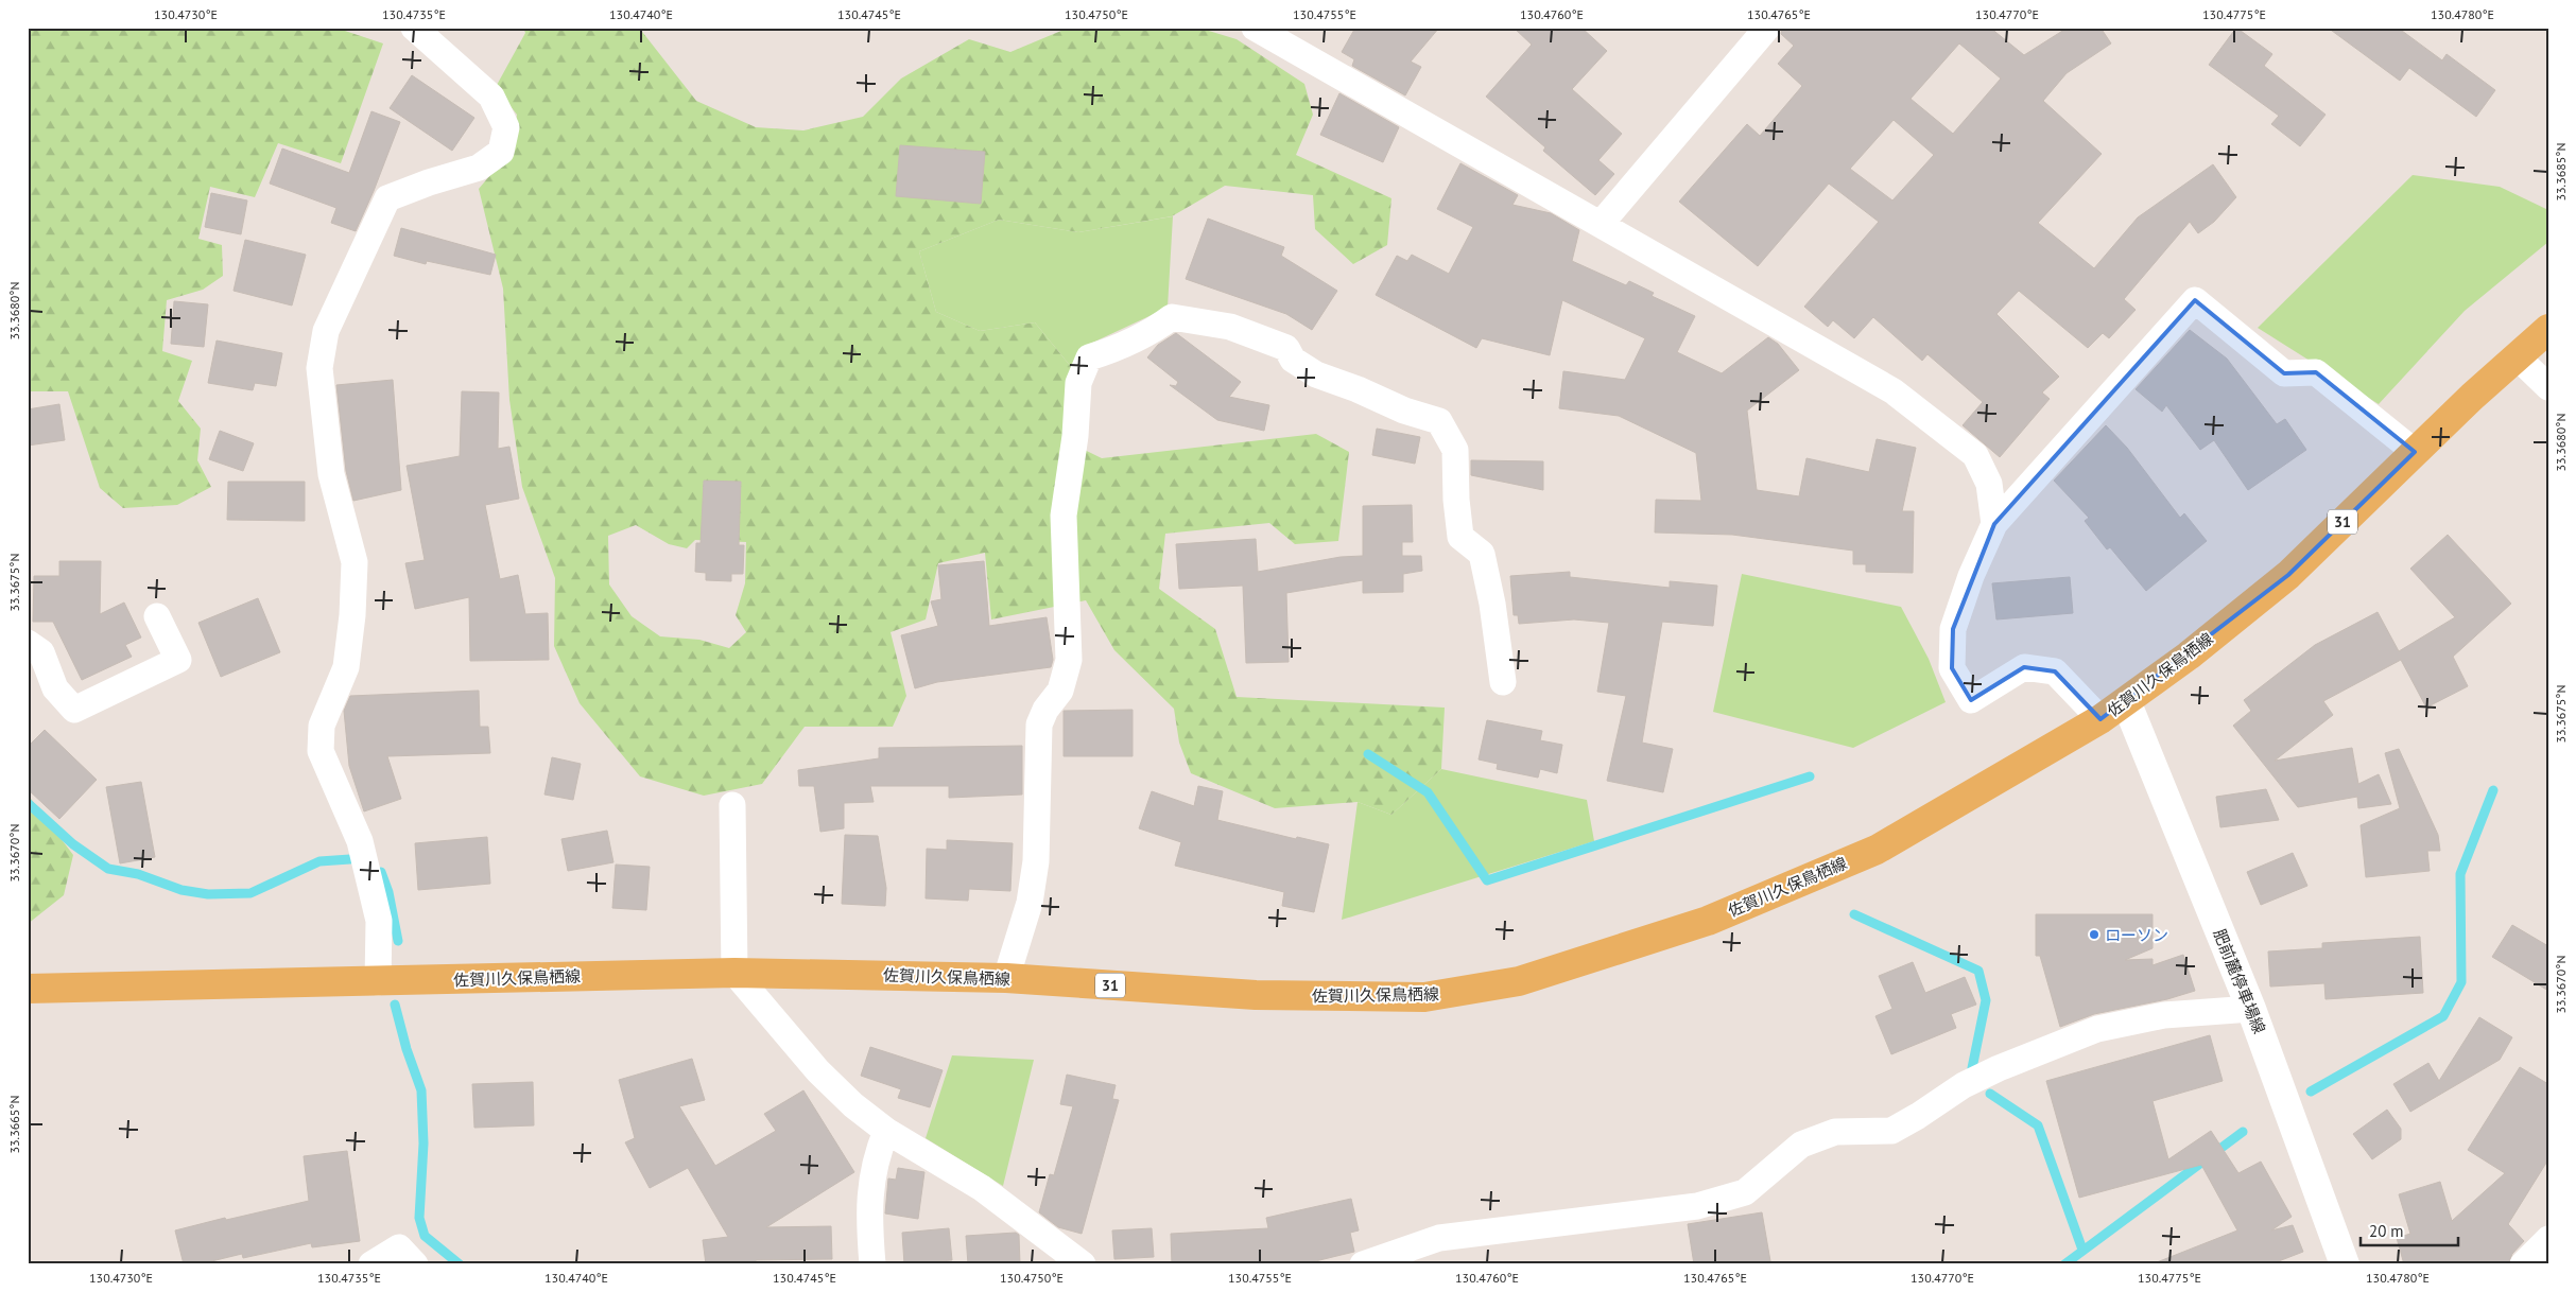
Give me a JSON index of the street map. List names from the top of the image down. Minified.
{"streets":{"main road":["31","佐賀川久保鳥栖線","肥前麓停車場線"]},"crossings":[["佐賀川久保鳥栖線","肥前麓停車場線"]],"places":["ローソン"],"scale_bar":"20 m","coordinates":["130.4730°E","130.4735°E","130.4740°E","130.4745°E","130.4750°E","130.4755°E","130.4760°E","130.4765°E","130.4770°E","130.4775°E","130.4780°E","33.3685°N","33.3680°N","33.3675°N","33.3670°N","33.3665°N"]}
